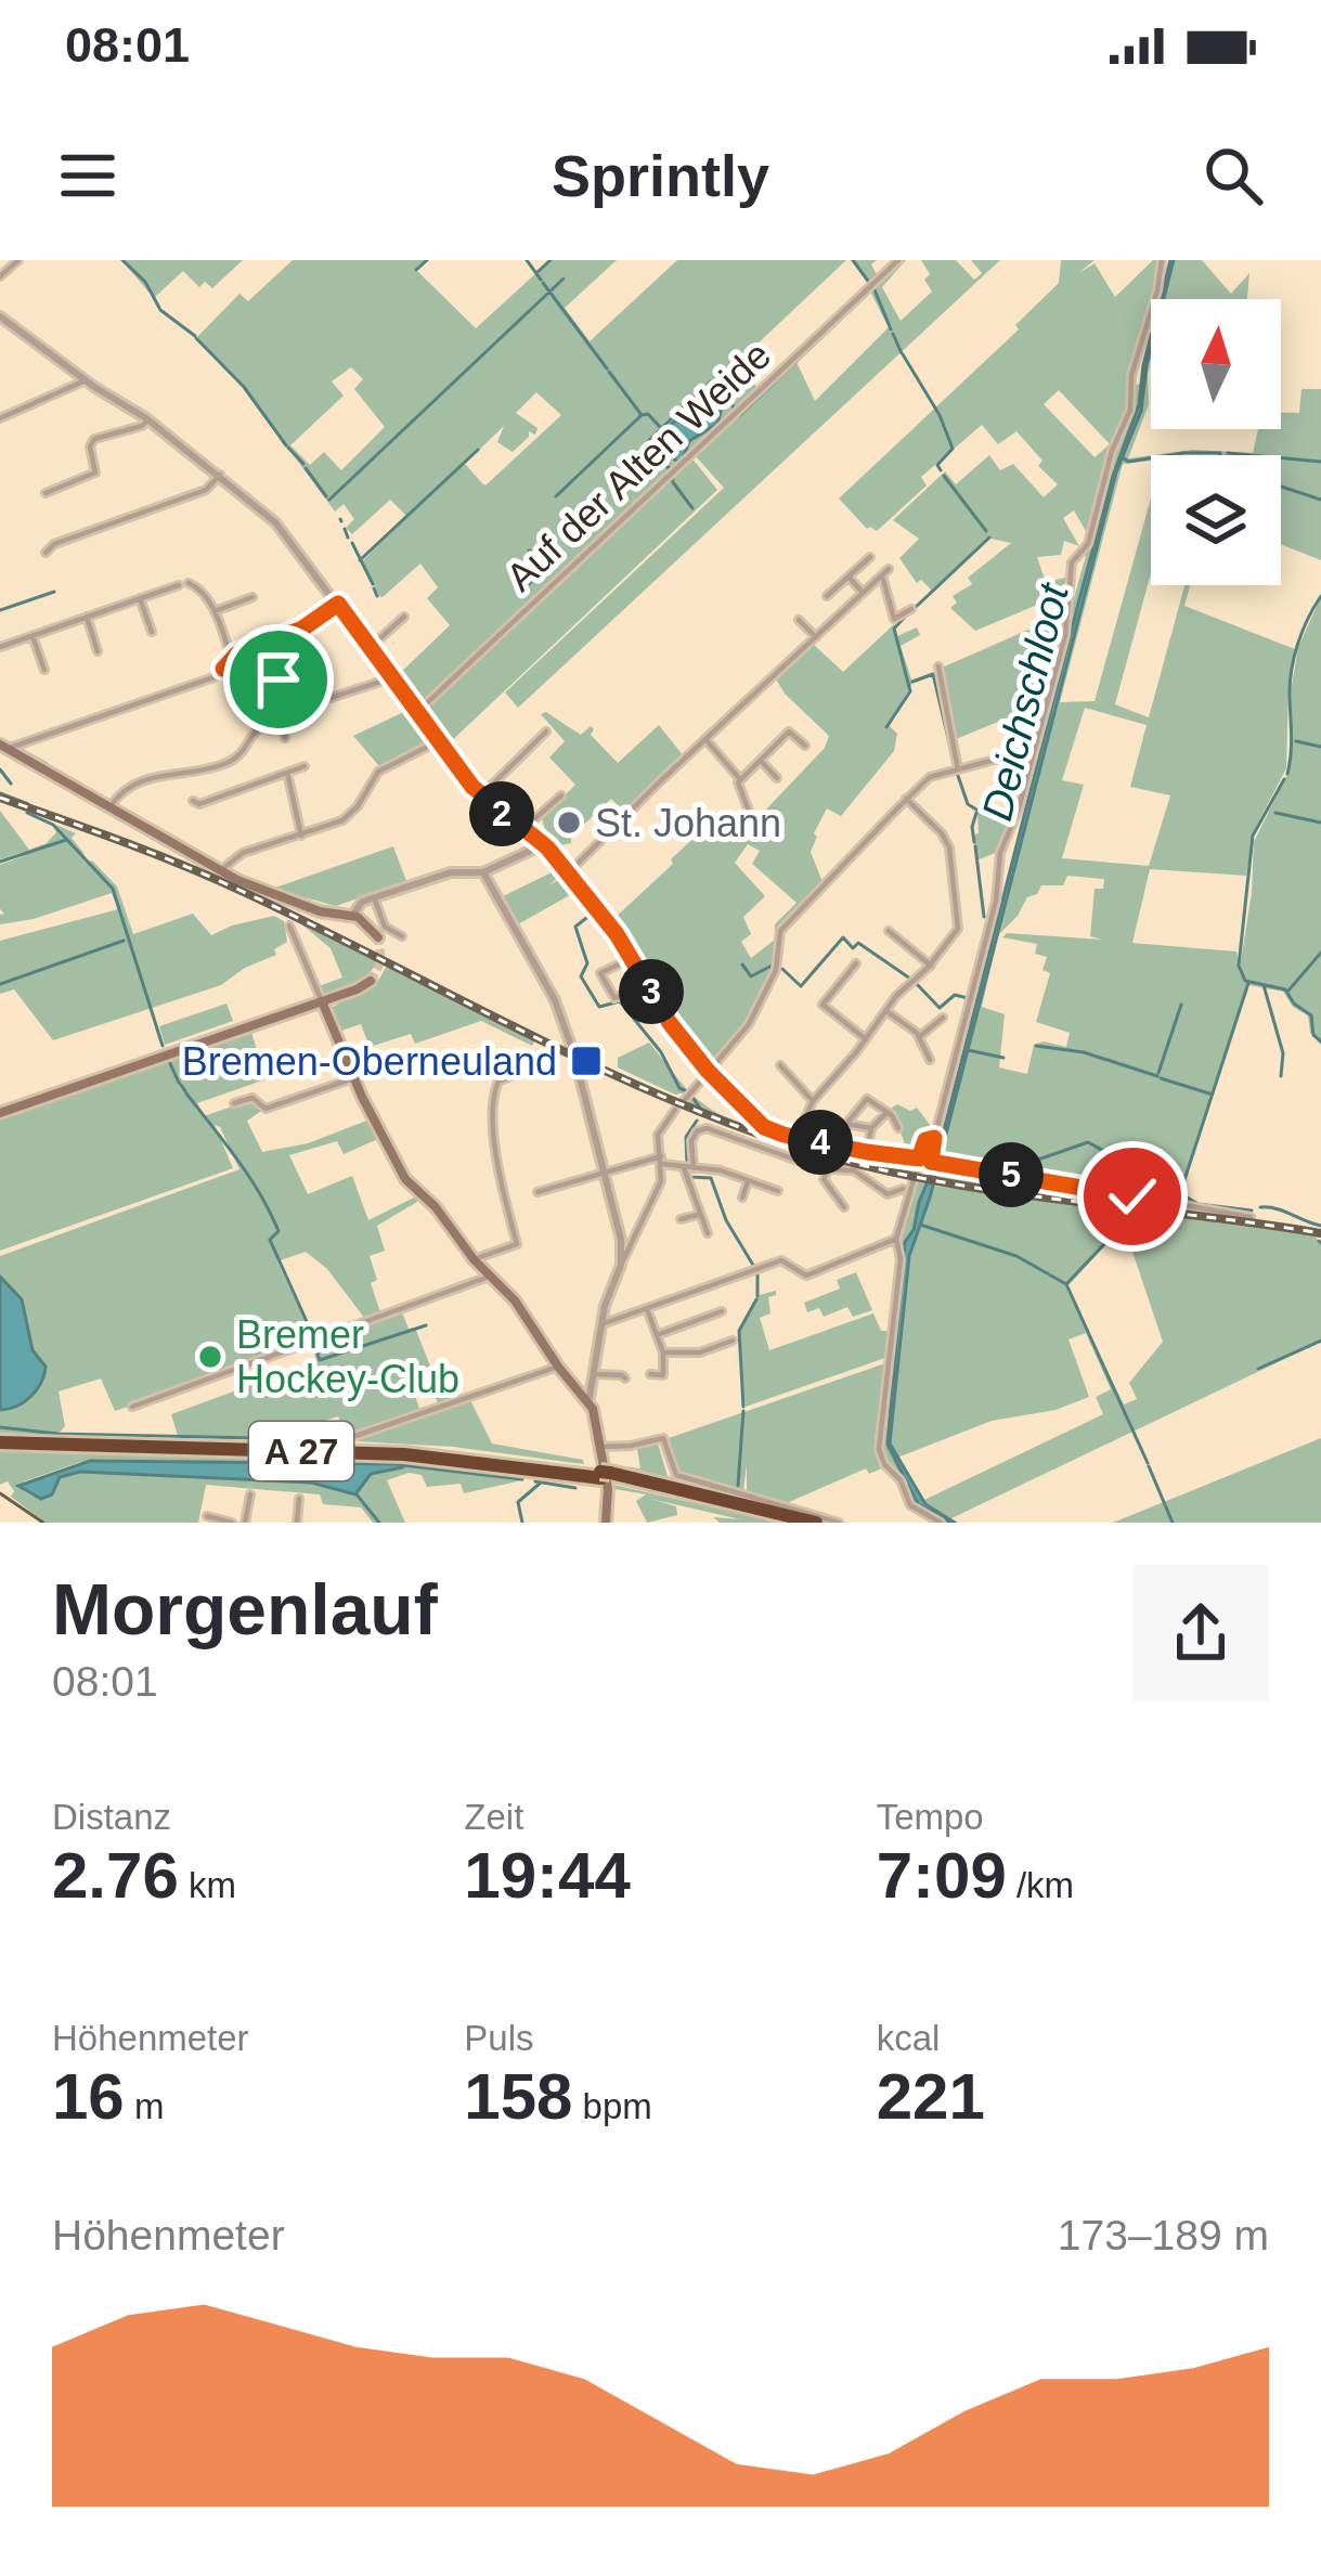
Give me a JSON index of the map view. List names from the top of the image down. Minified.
{"streets":{"highway":["A 27"],"street":["Auf der Alten Weide"]},"water":["Deichschloot"],"places":{"other":["St. Johann","Bremer Hockey-Club"],"transit":["Bremen-Oberneuland"]},"north":"top","page":{"status":"08:01","header":"Sprintly","pins":["2","3","4","5"],"heading":["Morgenlauf","08:01"],"stats":[["Distanz","2.76 km"],["Zeit","19:44"],["Tempo","7:09 /km"],["Höhenmeter","16 m"],["Puls","158 bpm"],["kcal","221"]],"chart":["Höhenmeter","173–189 m"]}}
